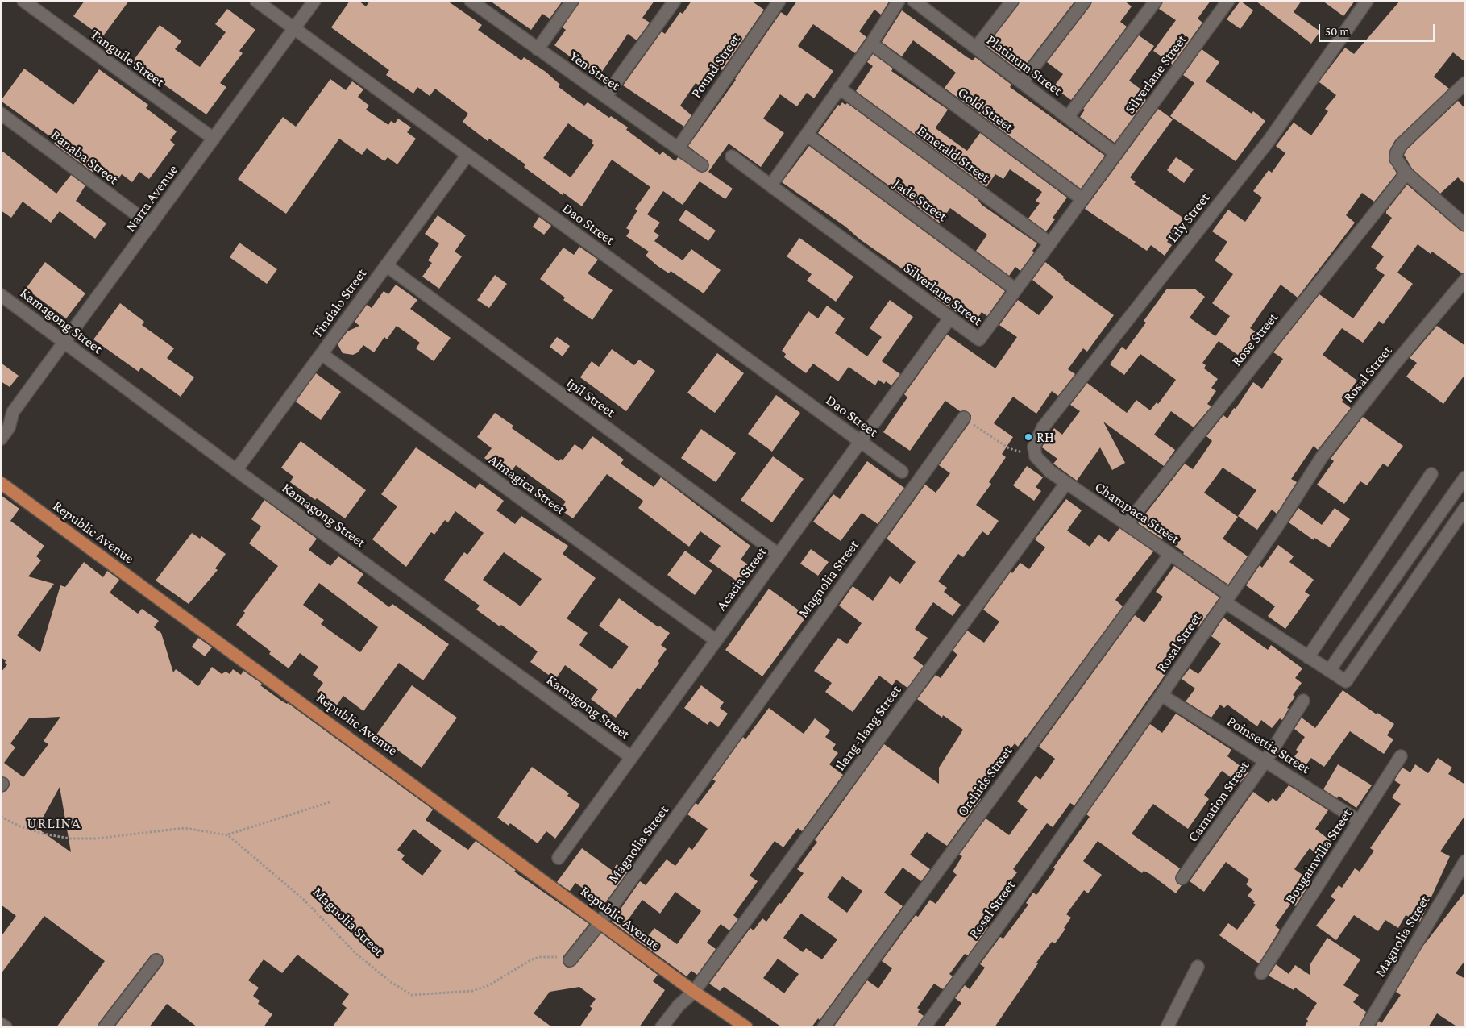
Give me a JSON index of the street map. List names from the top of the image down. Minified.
{"streets":{"main road":["Republic Avenue"],"street":["Tanguile Street","Platinum Street","Pound Street","Yen Street","Silverlane Street","Gold Street","Emerald Street","Banaba Street","Narra Avenue","Jade Street","Lily Street","Dao Street","Tindalo Street","Kamagong Street","Rose Street","Rosal Street","Ipil Street","Almagica Street","Champaca Street","Acacia Street","Magnolia Street","Ilang-Ilang Street","Poinsettia Street","Orchids Street","Carnation Street","Bougainvilla Street"]},"crossings":[["Tanguile Street","Narra Avenue"],["Platinum Street","Silverlane Street"],["Pound Street","Yen Street"],["Silverlane Street","Gold Street"],["Silverlane Street","Emerald Street"],["Silverlane Street","Jade Street"],["Silverlane Street","Acacia Street"],["Banaba Street","Narra Avenue"],["Narra Avenue","Dao Street"],["Narra Avenue","Kamagong Street"],["Lily Street","Champaca Street"],["Dao Street","Tindalo Street"],["Dao Street","Acacia Street"],["Tindalo Street","Kamagong Street"],["Tindalo Street","Ipil Street"],["Tindalo Street","Almagica Street"],["Kamagong Street","Acacia Street"],["Rose Street","Champaca Street"],["Rosal Street","Champaca Street"],["Rosal Street","Poinsettia Street"],["Ipil Street","Acacia Street"],["Almagica Street","Acacia Street"],["Champaca Street","Ilang-Ilang Street"],["Champaca Street","Orchids Street"],["Republic Avenue","Magnolia Street"],["Republic Avenue","Ilang-Ilang Street"],["Poinsettia Street","Carnation Street"],["Poinsettia Street","Bougainvilla Street"]],"districts":["URLINA"],"places":["RH"],"scale_bar":"50 m"}
